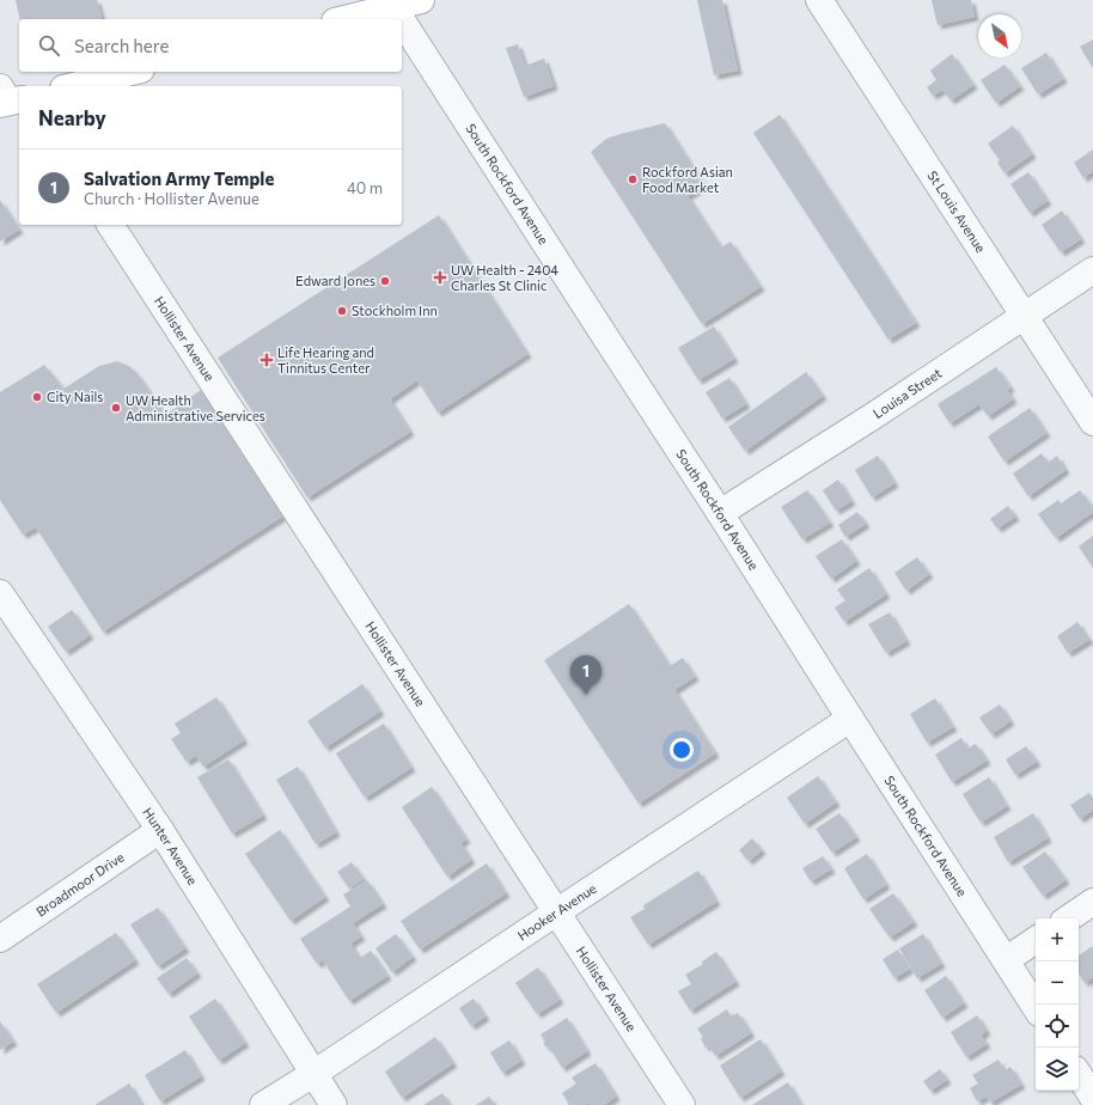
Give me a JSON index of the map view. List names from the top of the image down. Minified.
{"streets":{"street":["South Rockford Avenue","St Louis Avenue","Hollister Avenue","Louisa Street","Hunter Avenue","Broadmoor Drive","Hooker Avenue"]},"crossings":[["South Rockford Avenue","Louisa Street"],["South Rockford Avenue","Hooker Avenue"],["St Louis Avenue","Louisa Street"],["Hollister Avenue","Hooker Avenue"],["Hunter Avenue","Broadmoor Drive"],["Hunter Avenue","Hooker Avenue"]],"places":{"other":["Rockford Asian Food Market","Edward Jones","Stockholm Inn","City Nails","UW Health Administrative Services"],"health":["UW Health - 2404 Charles St Clinic","Life Hearing and Tinnitus Center"]},"north":"bottom right","page":{"search":"Search here","heading":"Nearby","list":[{"mark":"1","name":"Salvation Army Temple","note":"Church · Hollister Avenue","value":"40 m"}],"pins":"1","map_buttons":["+","−"]}}
